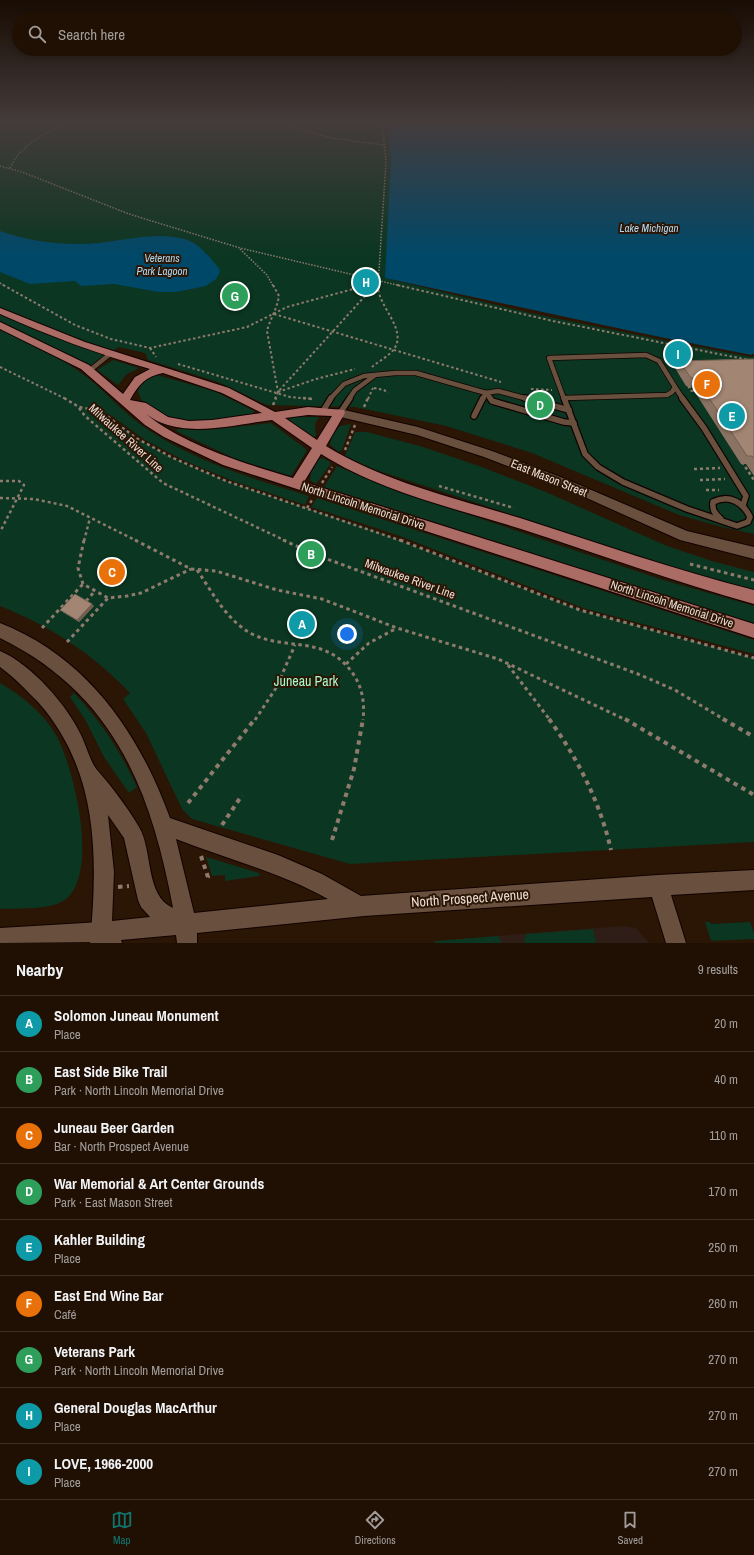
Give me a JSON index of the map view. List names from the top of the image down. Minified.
{"streets":{"main road":["East Mason Street","North Lincoln Memorial Drive","North Prospect Avenue"],"path":["Milwaukee River Line"]},"water":["Lake Michigan","Veterans Park Lagoon"],"parks":["Juneau Park"],"page":{"search":"Search here","pins":["H","G","I","F","D","E","B","C","A"],"heading":["Nearby","9 results"],"list":[{"mark":"A","name":"Solomon Juneau Monument","note":"Place","value":"20 m"},{"mark":"B","name":"East Side Bike Trail","note":"Park · North Lincoln Memorial Drive","value":"40 m"},{"mark":"C","name":"Juneau Beer Garden","note":"Bar · North Prospect Avenue","value":"110 m"},{"mark":"D","name":"War Memorial & Art Center Grounds","note":"Park · East Mason Street","value":"170 m"},{"mark":"E","name":"Kahler Building","note":"Place","value":"250 m"},{"mark":"F","name":"East End Wine Bar","note":"Café","value":"260 m"},{"mark":"G","name":"Veterans Park","note":"Park · North Lincoln Memorial Drive","value":"270 m"},{"mark":"H","name":"General Douglas MacArthur","note":"Place","value":"270 m"},{"mark":"I","name":"LOVE, 1966-2000","note":"Place","value":"270 m"}],"nav":["Map","Directions","Saved"]}}
